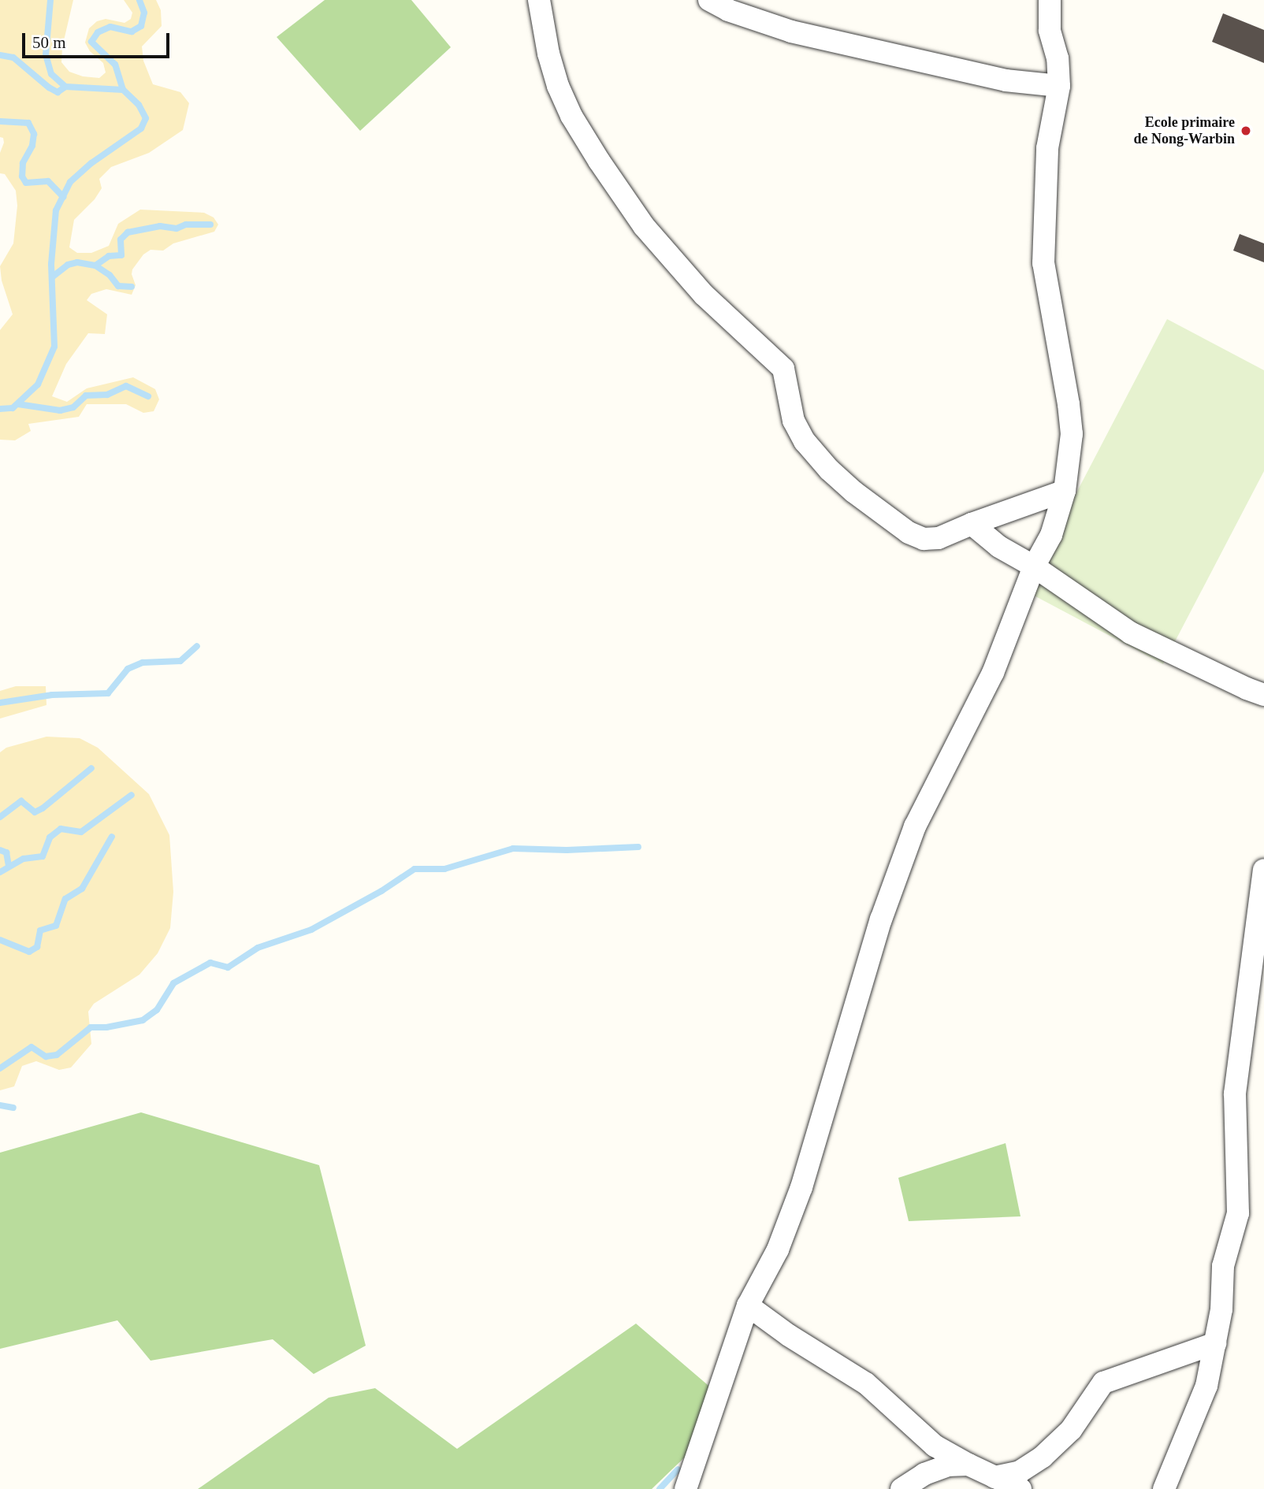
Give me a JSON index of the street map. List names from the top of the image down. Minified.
{"places":["Ecole primaire de Nong-Warbin"],"scale_bar":"50 m"}
